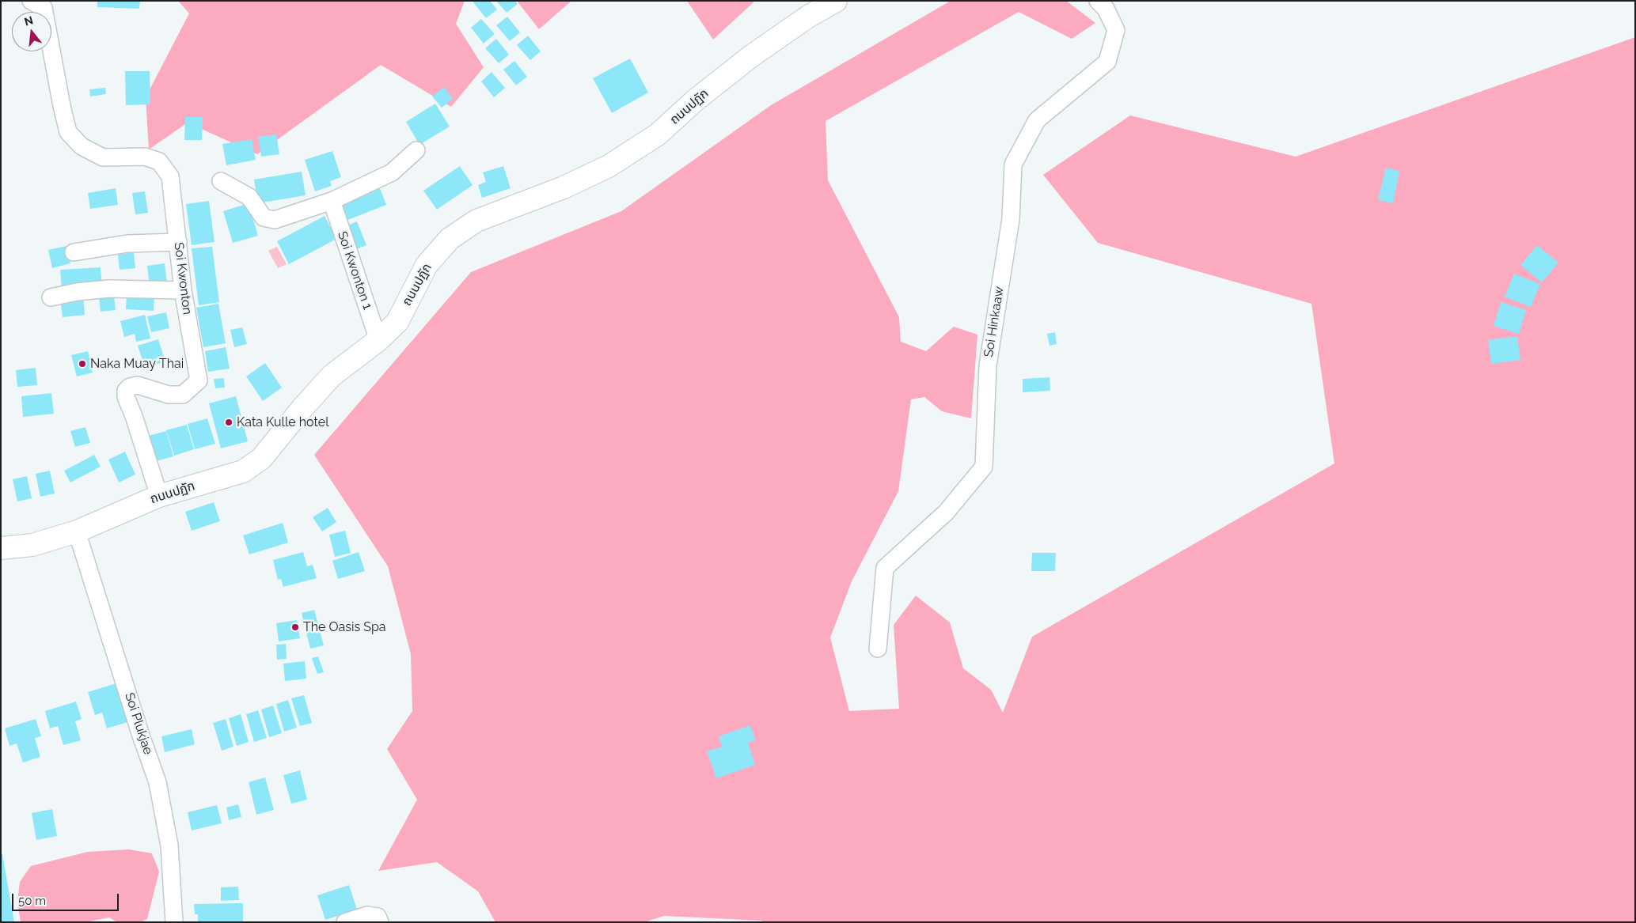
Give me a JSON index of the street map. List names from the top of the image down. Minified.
{"streets":{"main road":["ถนนปฏัก"],"street":["Soi Kwonton 1","Soi Kwonton","Soi Hinkaaw","Soi Plukjae"]},"crossings":[["ถนนปฏัก","Soi Kwonton 1"],["ถนนปฏัก","Soi Kwonton"],["ถนนปฏัก","Soi Plukjae"]],"places":["Naka Muay Thai","Kata Kulle hotel","The Oasis Spa"],"scale_bar":"50 m","north":"top"}
